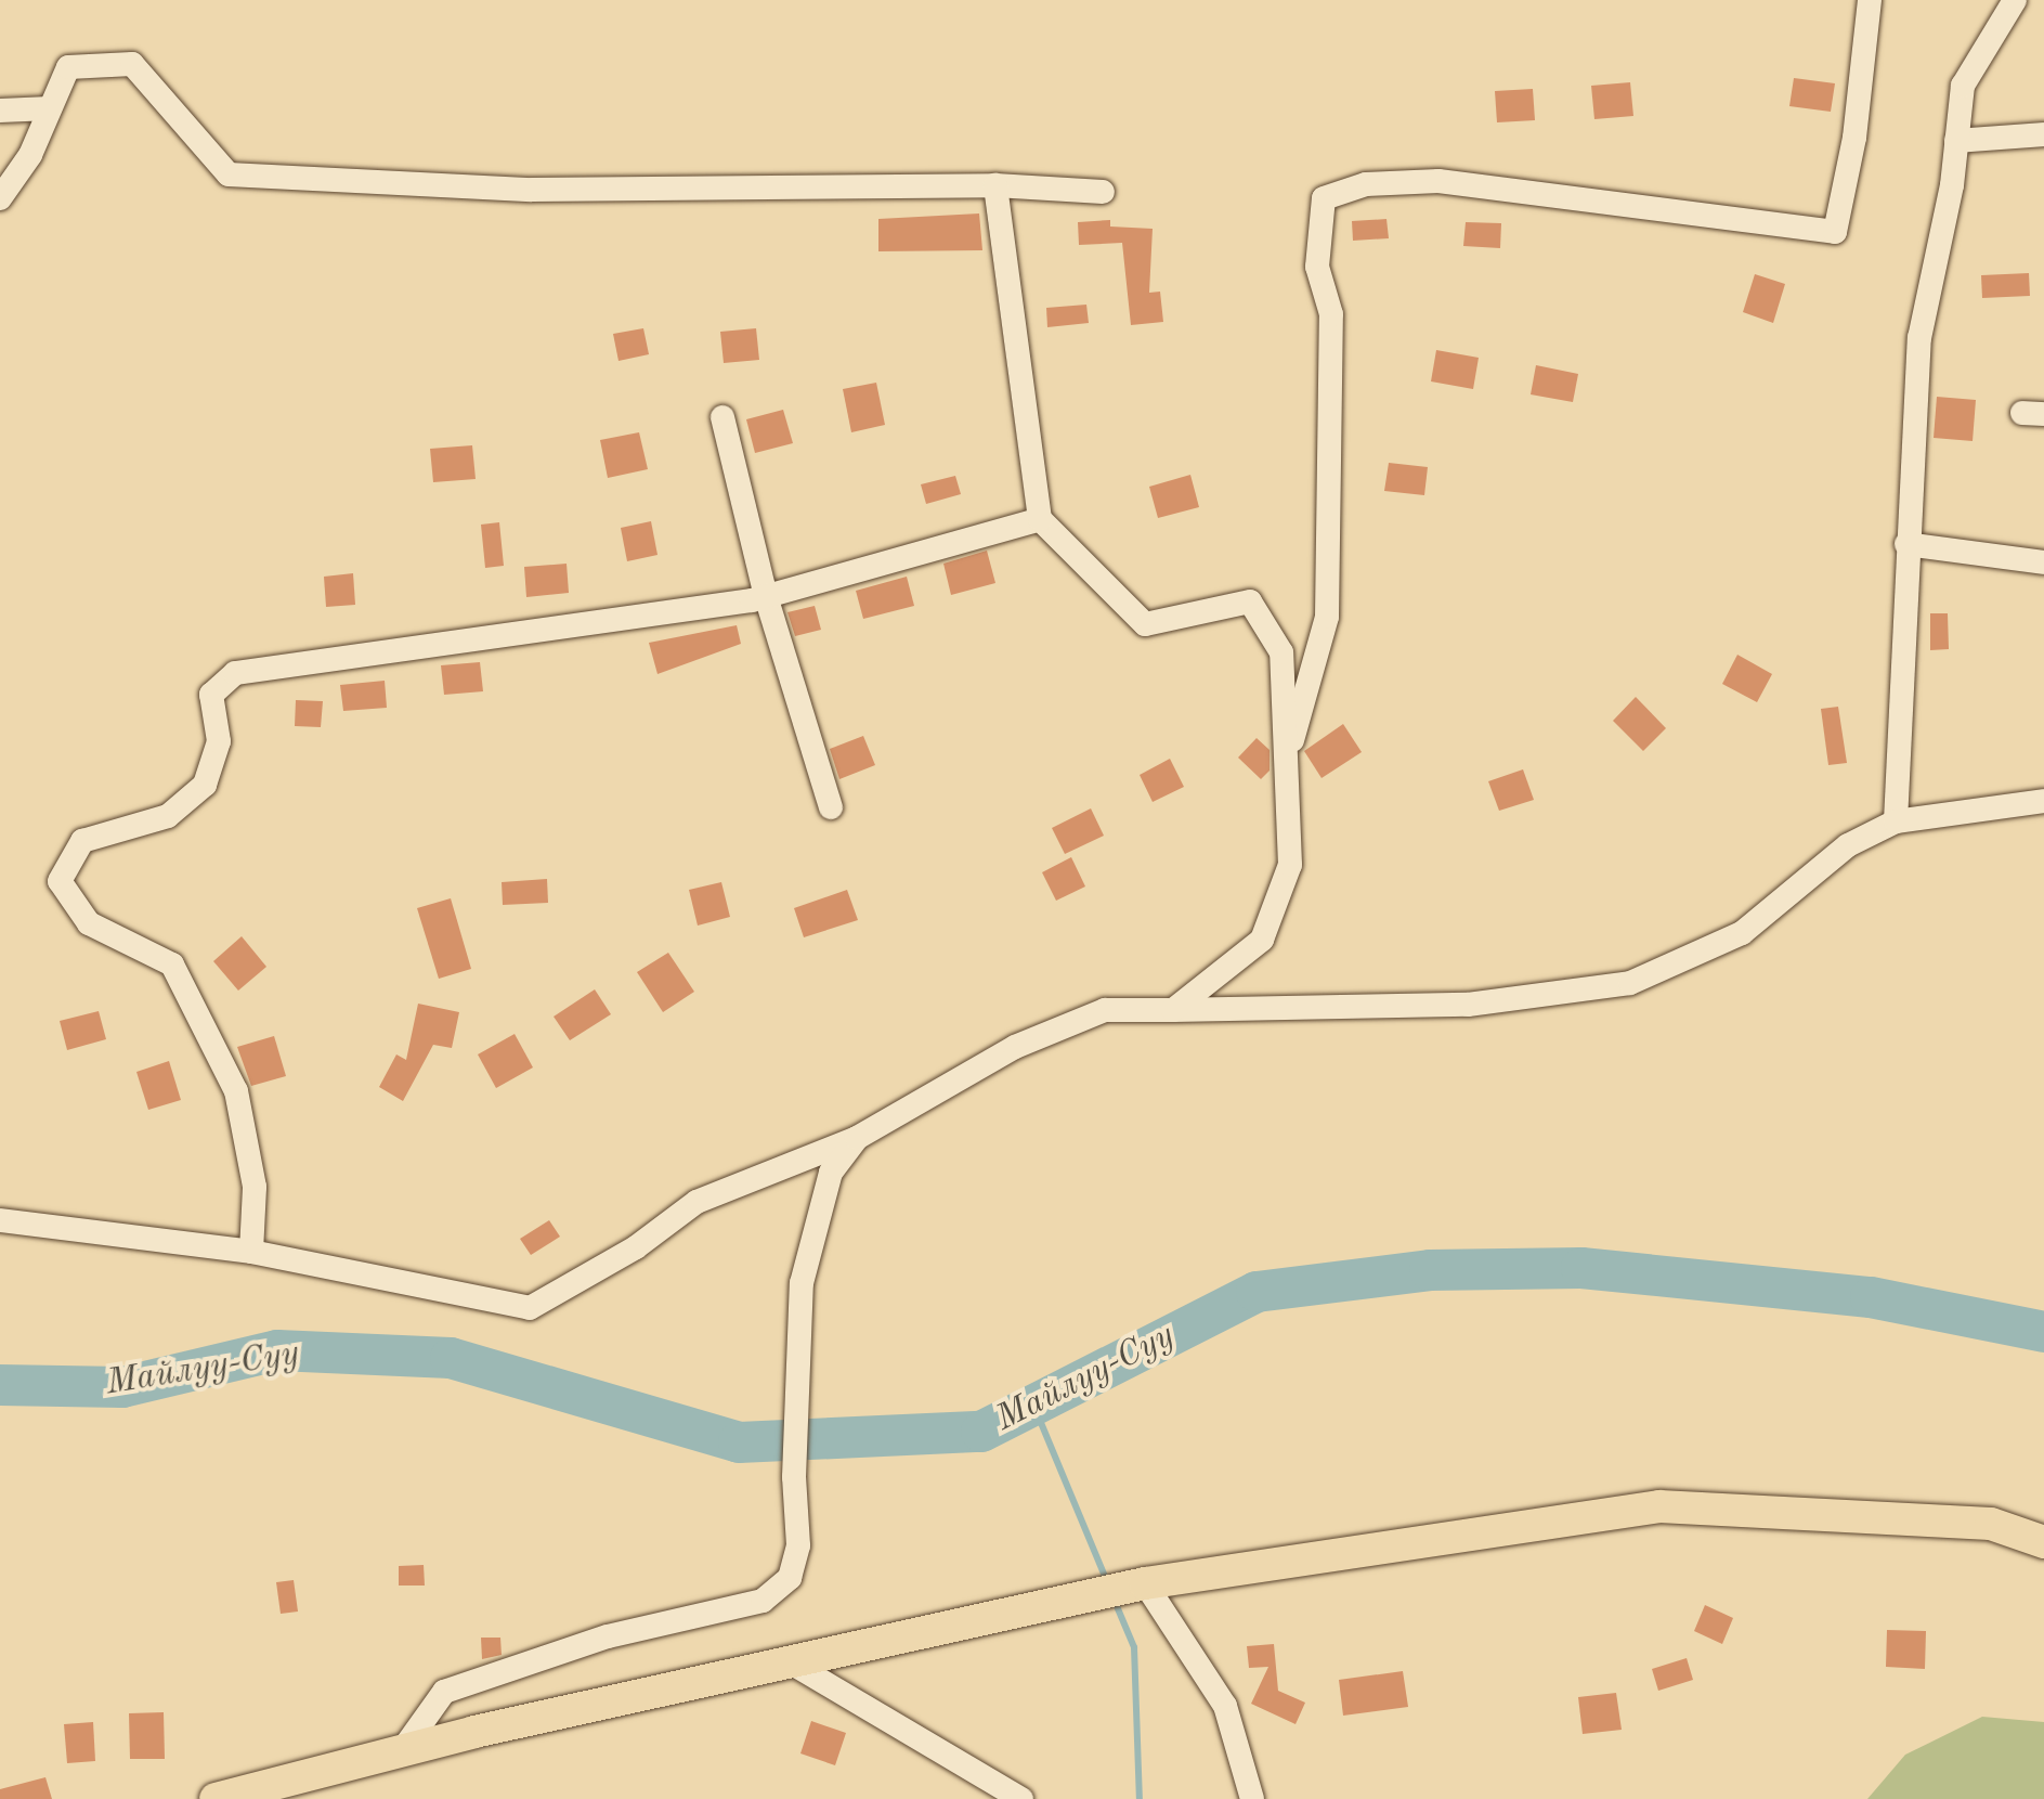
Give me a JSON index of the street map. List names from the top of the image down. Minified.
{"water":["Майлуу-Суу"]}
